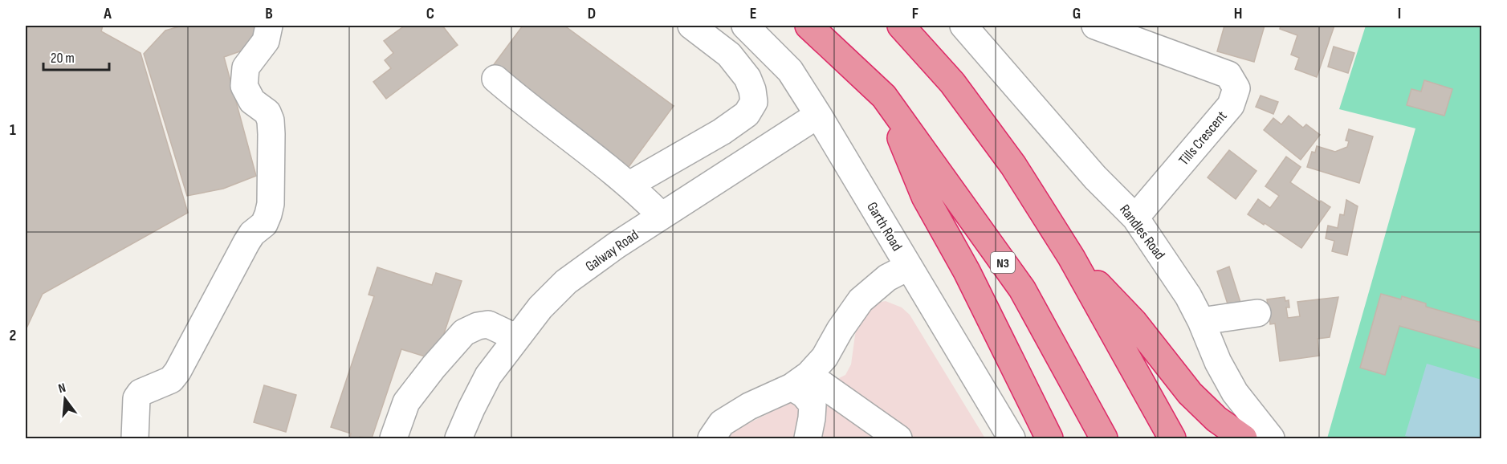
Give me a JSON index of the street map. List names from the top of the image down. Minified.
{"streets":{"highway":["N3"],"street":["Tills Crescent","Garth Road","Randles Road","Galway Road"]},"crossings":[["Tills Crescent","Randles Road"],["Garth Road","Galway Road"]],"scale_bar":"20 m","north":"top","grid":{"columns":["A","B","C","D","E","F","G","H","I"],"rows":["1","2"]}}
